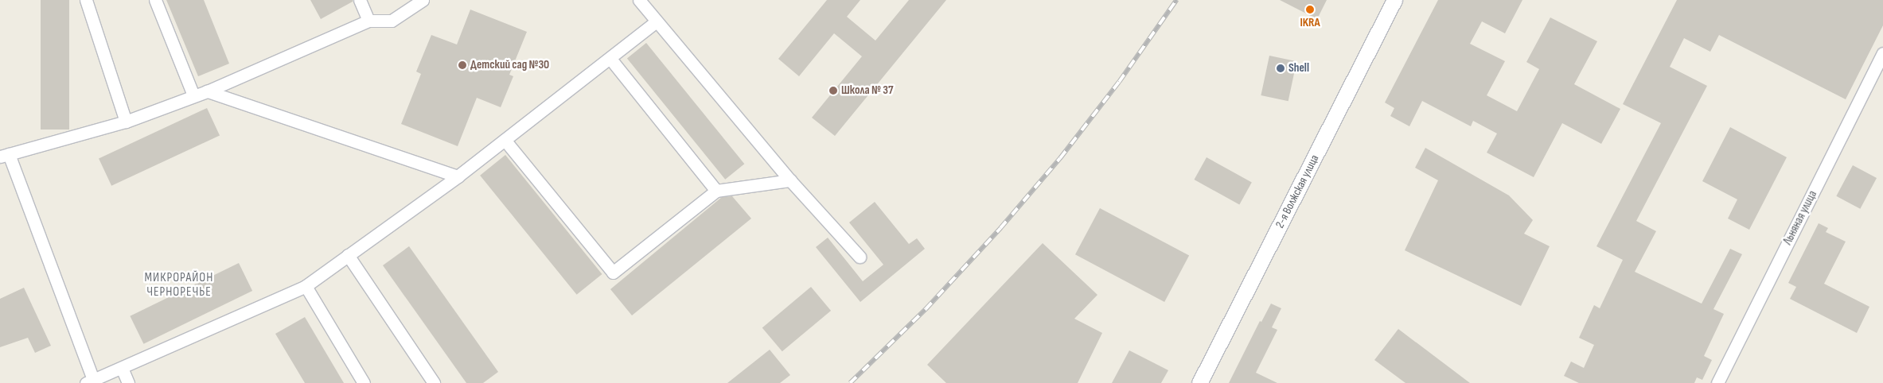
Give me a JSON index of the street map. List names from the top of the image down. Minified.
{"streets":{"street":["2-я Волжская улица","Льняная улица"]},"districts":["МИКРОРАЙОН ЧЕРНОРЕЧЬЕ"],"places":["IKRA","Детский сад №30","Shell","Школа № 37"]}
